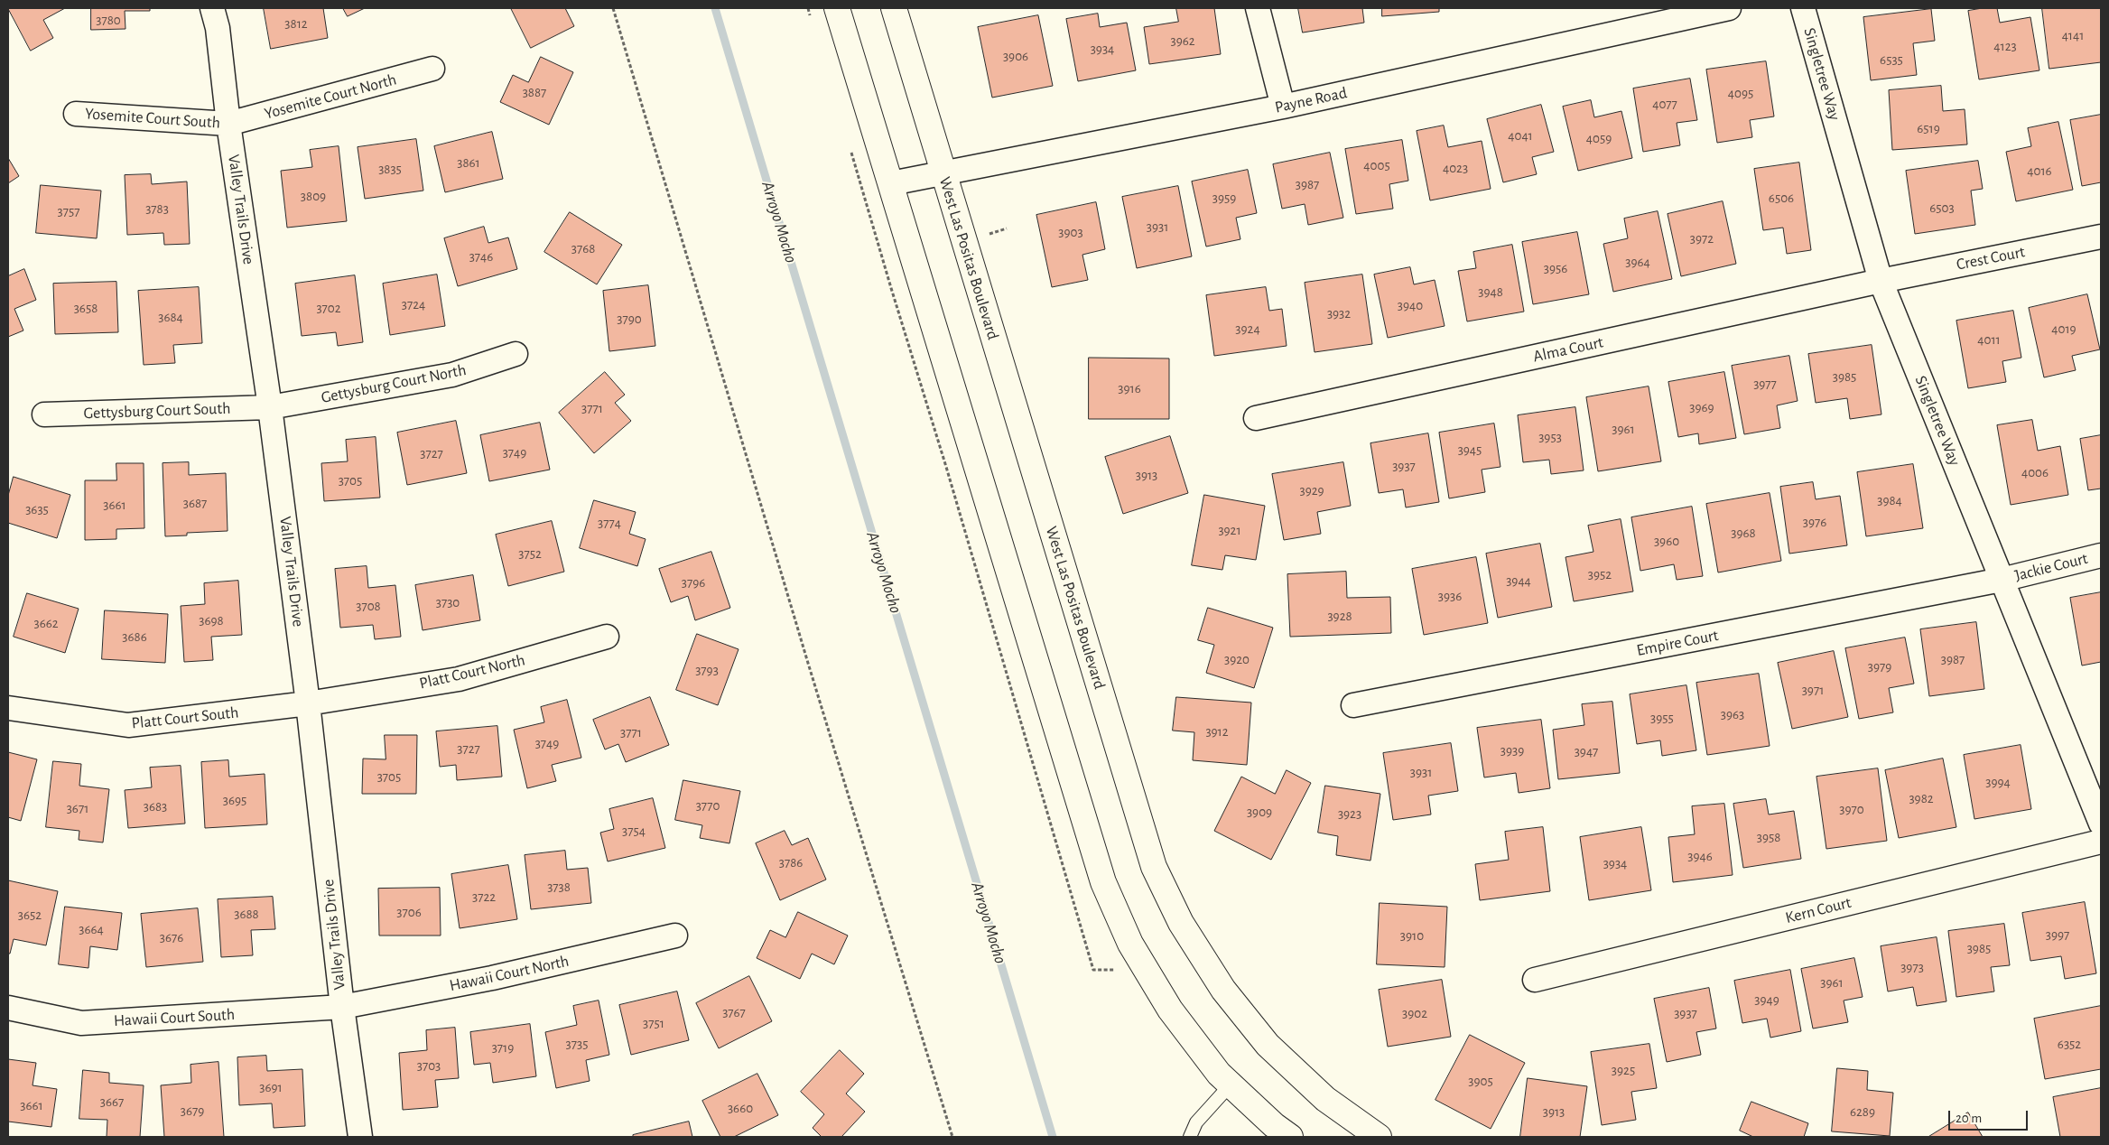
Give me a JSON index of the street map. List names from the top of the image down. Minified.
{"streets":{"main road":["West Las Positas Boulevard"],"street":["Singletree Way","Yosemite Court North","Payne Road","Yosemite Court South","Valley Trails Drive","Crest Court","Alma Court","Gettysburg Court North","Gettysburg Court South","Jackie Court","Empire Court","Platt Court North","Platt Court South","Kern Court","Hawaii Court North","Hawaii Court South"]},"crossings":[["Singletree Way","Crest Court"],["Singletree Way","Alma Court"],["Singletree Way","Jackie Court"],["Singletree Way","Empire Court"],["Yosemite Court North","Yosemite Court South"],["Yosemite Court North","Valley Trails Drive"],["Payne Road","West Las Positas Boulevard"],["Yosemite Court South","Valley Trails Drive"],["Valley Trails Drive","Gettysburg Court North"],["Valley Trails Drive","Gettysburg Court South"],["Valley Trails Drive","Platt Court North"],["Valley Trails Drive","Platt Court South"],["Valley Trails Drive","Hawaii Court North"],["Valley Trails Drive","Hawaii Court South"],["Crest Court","Alma Court"],["Gettysburg Court North","Gettysburg Court South"],["Jackie Court","Empire Court"],["Platt Court North","Platt Court South"],["Hawaii Court North","Hawaii Court South"]],"water":["Arroyo Mocho"],"house_numbers":["3780","3812","4141","3962","4123","3934","3906","6535","3887","4095","4077","6519","4041","4059","3861","4005","4023","3835","4016","3987","3809","3959","6506","6503","3783","3757","3931","3903","3972","3768","3746","3964","3956","3948","3724","3940","3658","3702","3932","3684","3790","3924","4019","4011","3985","3977","3916","3969","3771","3961","3953","3945","3749","3727","3937","4006","3913","3705","3929","3984","3687","3661","3635","3976","3774","3921","3968","3960","3752","3952","3944","3796","3936","3730","3708","3928","3698","3662","3686","3920","3987","3979","3793","3971","3963","3955","3912","3771","3749","3727","3939","3947","3931","3705","3994","3982","3695","3770","3683","3671","3970","3909","3923","3754","3958","3946","3786","3934","3738","3722","3706","3688","3652","3664","3997","3910","3676","3985","3973","3961","3949","3767","3902","3937","3751","3735","6352","3719","3703","3925","3905","3691","3667","3661","3660","3679","3913","6289"],"scale_bar":"20 m"}
